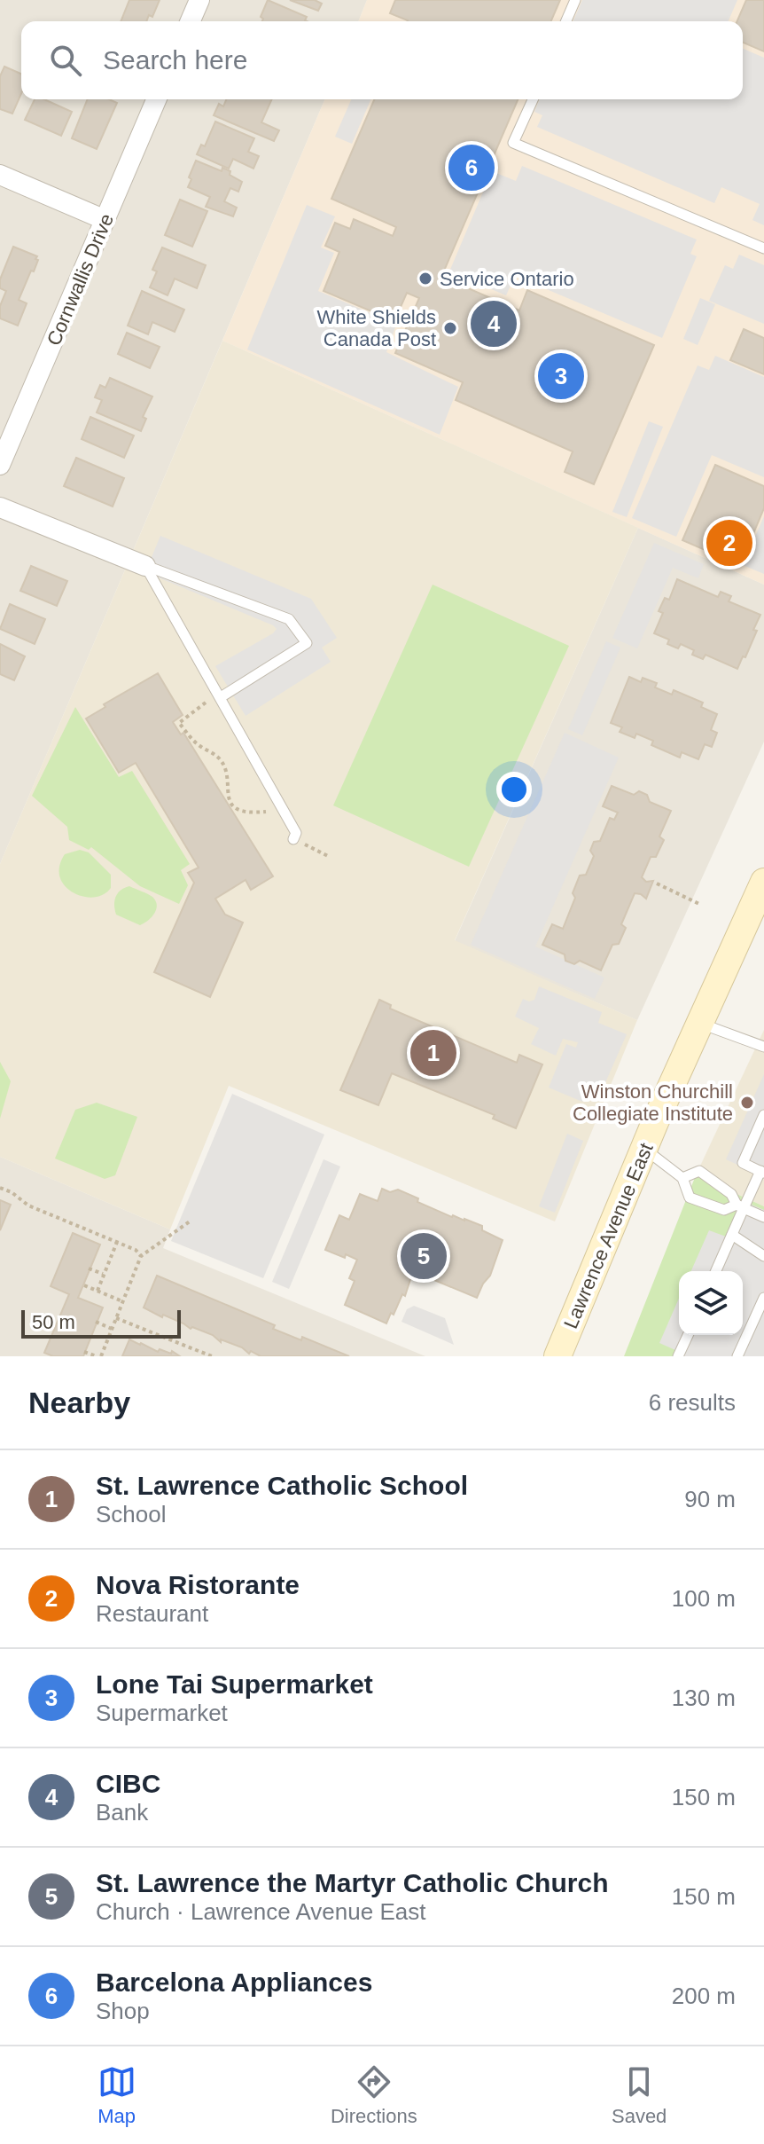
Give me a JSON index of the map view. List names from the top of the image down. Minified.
{"streets":{"main road":["Lawrence Avenue East"],"street":["Cornwallis Drive"]},"places":["Service Ontario","White Shields Canada Post","Winston Churchill Collegiate Institute"],"scale_bar":"50 m","page":{"search":"Search here","pins":["6","4","3","2","1","5"],"scale":"50 m","heading":["Nearby","6 results"],"list":[{"mark":"1","name":"St. Lawrence Catholic School","note":"School","value":"90 m"},{"mark":"2","name":"Nova Ristorante","note":"Restaurant","value":"100 m"},{"mark":"3","name":"Lone Tai Supermarket","note":"Supermarket","value":"130 m"},{"mark":"4","name":"CIBC","note":"Bank","value":"150 m"},{"mark":"5","name":"St. Lawrence the Martyr Catholic Church","note":"Church · Lawrence Avenue East","value":"150 m"},{"mark":"6","name":"Barcelona Appliances","note":"Shop","value":"200 m"}],"nav":["Map","Directions","Saved"]}}
